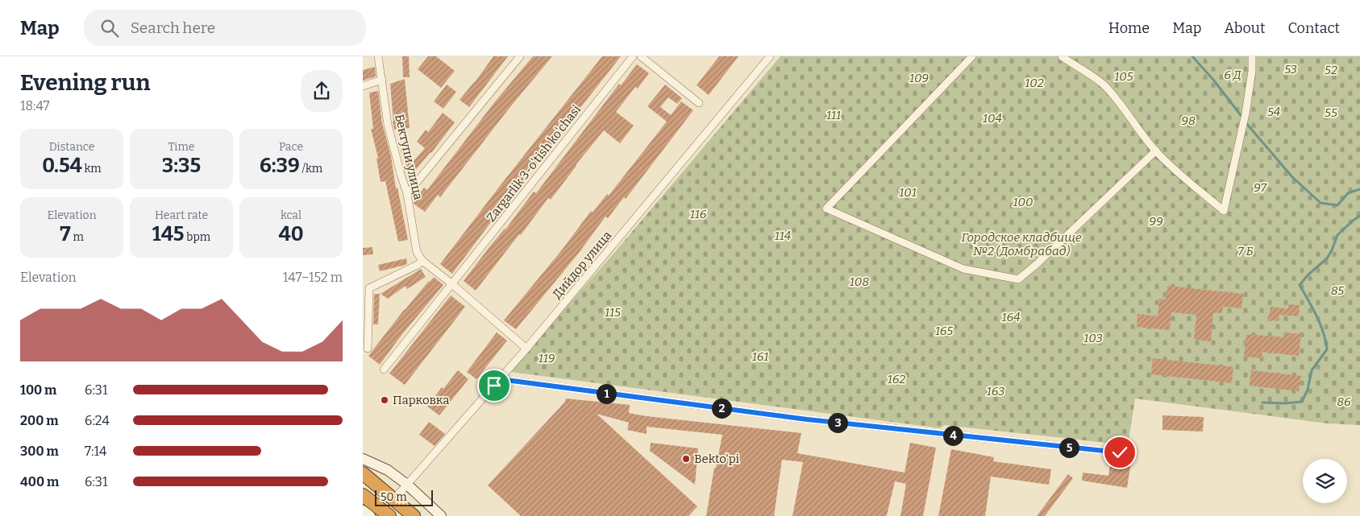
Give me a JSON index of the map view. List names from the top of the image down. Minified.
{"streets":{"street":["Бектупи улица","Zargarlik 3-o'tish ko'chasi","Дийдор улица"]},"crossings":[["Бектупи улица","Zargarlik 3-o'tish ko'chasi"],["Бектупи улица","Дийдор улица"]],"parks":["53","52","6 Д","105","109","102","54","55","111","104","98","97","101","100","116","99","114","Городское кладбище №2 (Домбрабад)","7 Б","108","85","115","164","165","103","161","119","162","163","86"],"places":["Парковка","Bekto'pi"],"scale_bar":"50 m","page":{"header":"Map","search":"Search here","nav":["Home","Map","About","Contact"],"heading":["Evening run","18:47"],"stats":[["Distance","0.54 km"],["Time","3:35"],["Pace","6:39 /km"],["Elevation","7 m"],["Heart rate","145 bpm"],["kcal","40"]],"chart":["Elevation","147–152 m"],"list":[{"name":"100 m","note":"6:31"},{"name":"200 m","note":"6:24"},{"name":"300 m","note":"7:14"},{"name":"400 m","note":"6:31"}],"pins":["1","2","3","4","5"],"scale":"50 m"}}
